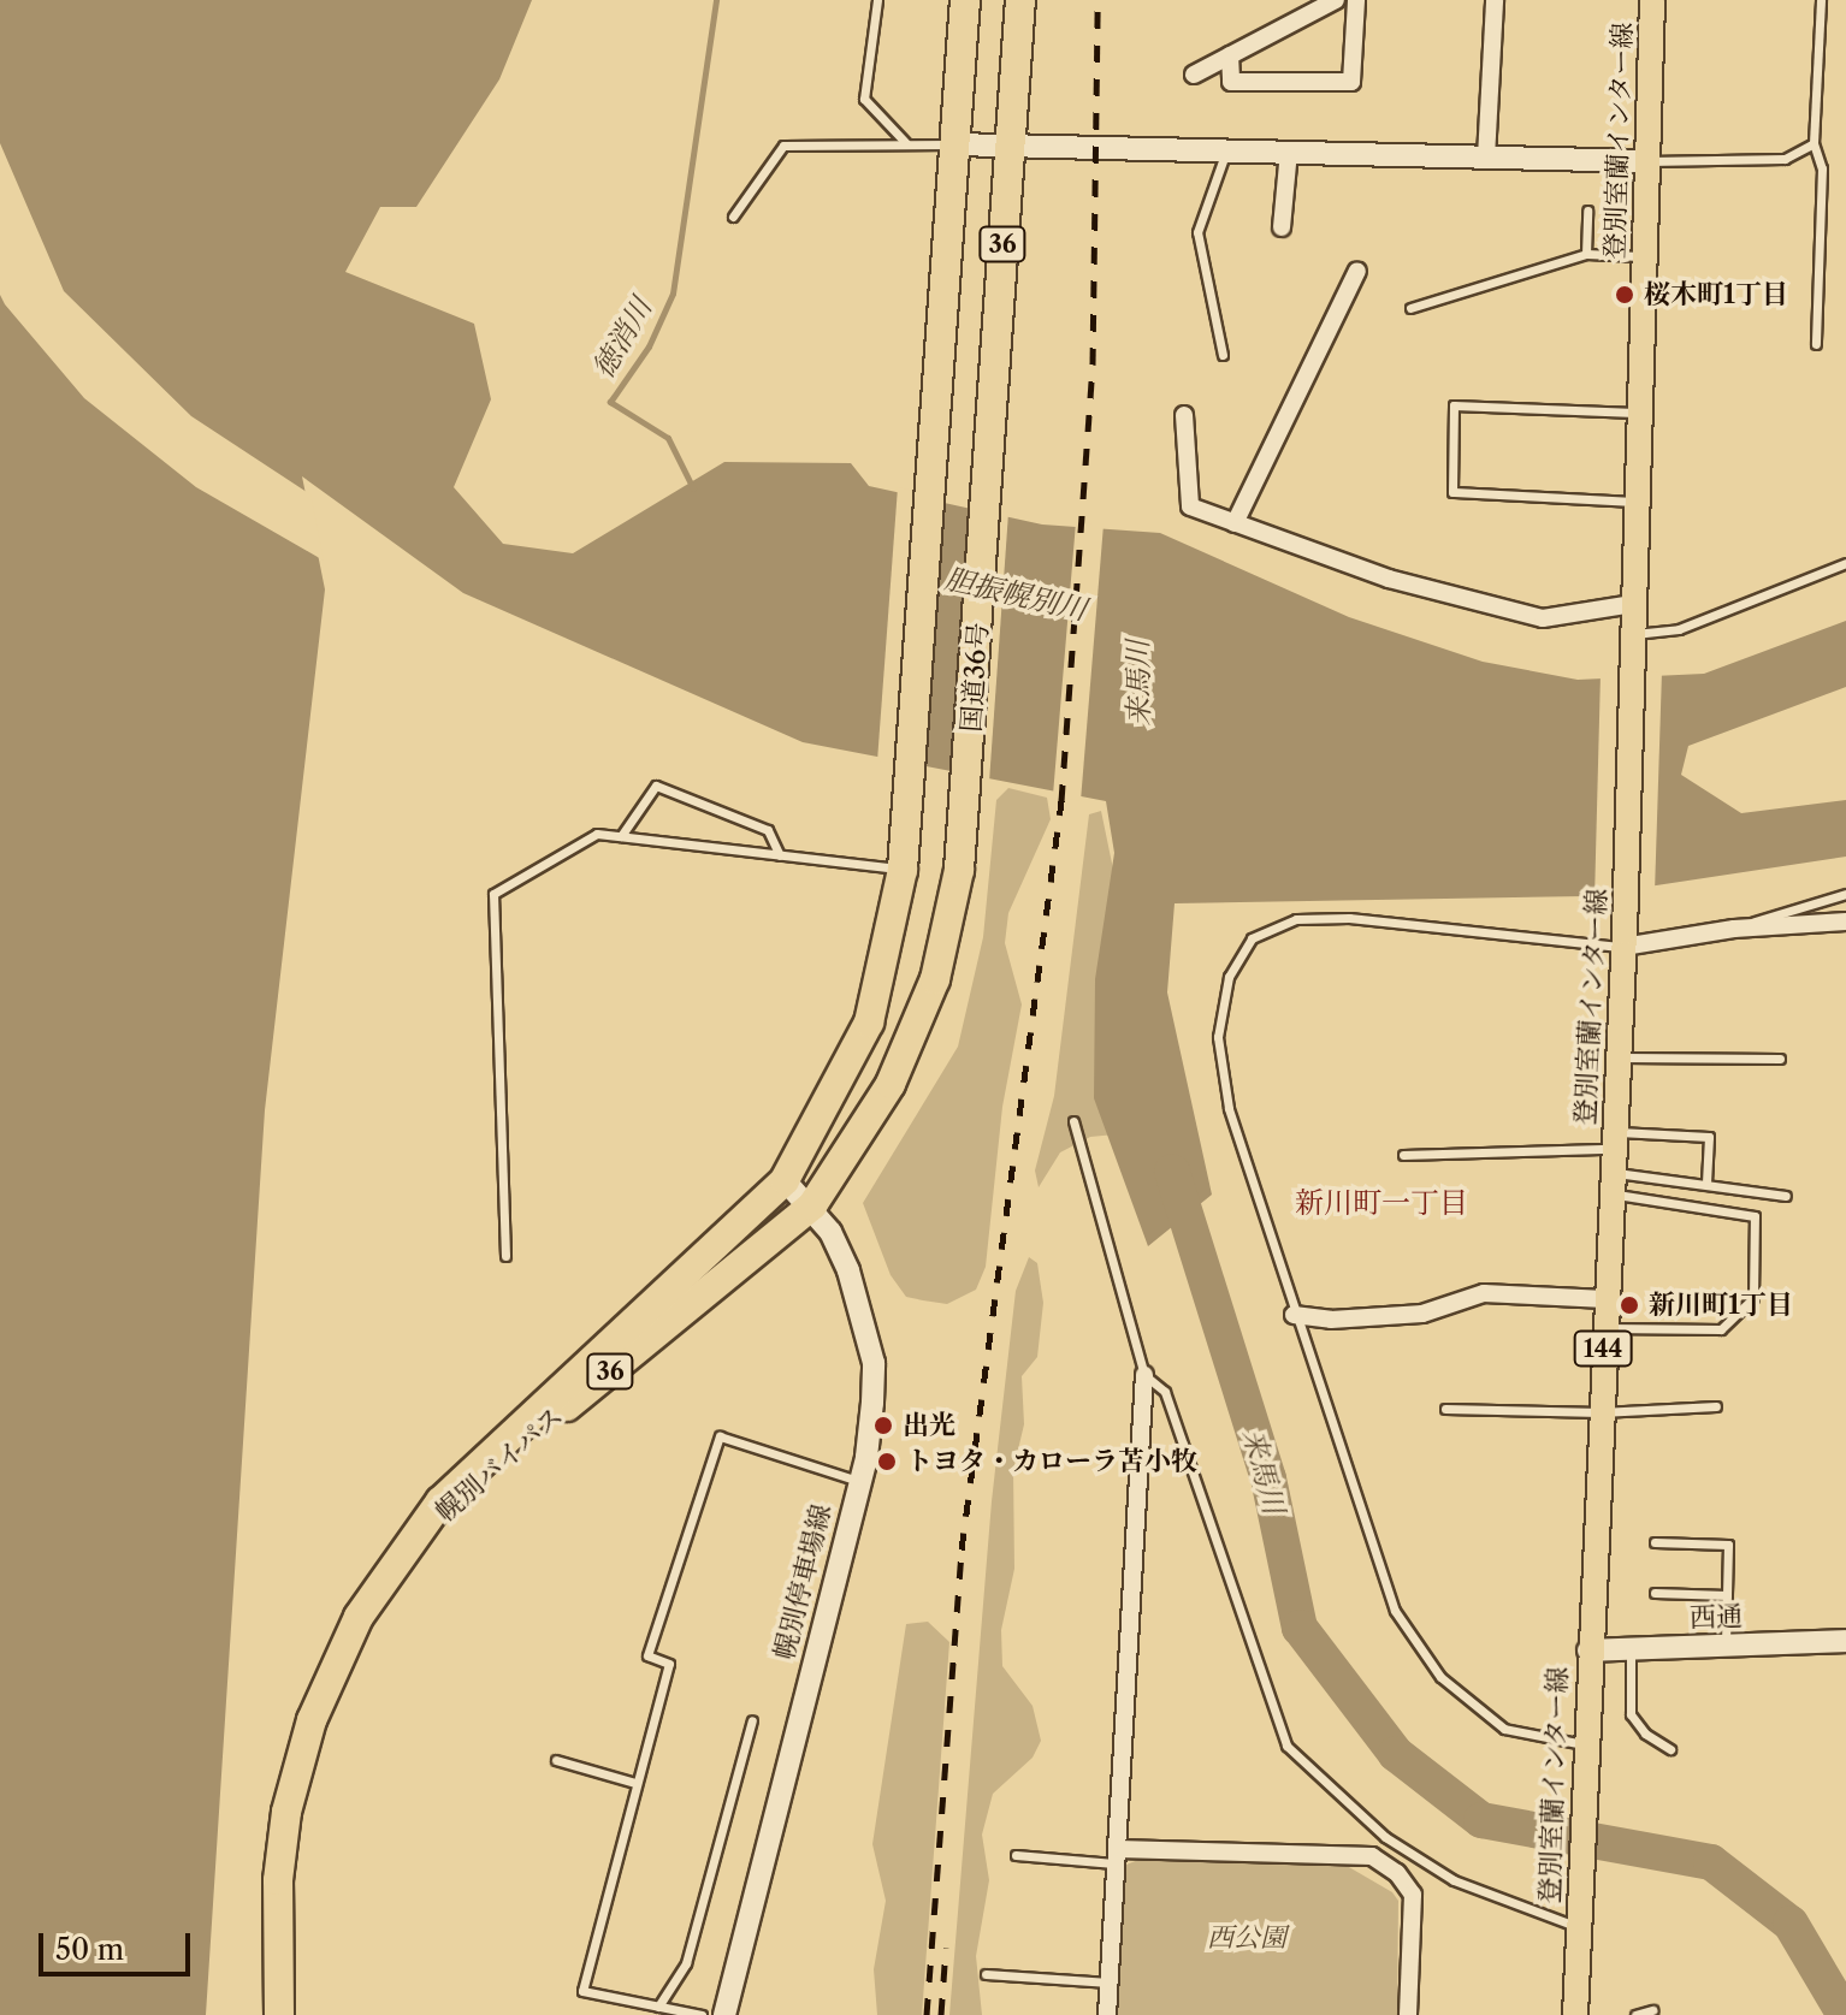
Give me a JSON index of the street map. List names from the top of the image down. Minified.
{"streets":{"highway":["36","国道36号","幌別バイパス"],"main road":["登別室蘭インター線","144"],"street":["幌別停車場線","西通"]},"crossings":[["登別室蘭インター線","西通"],["36","幌別バイパス"],["36","幌別停車場線"],["国道36号","幌別バイパス"],["国道36号","幌別停車場線"],["幌別バイパス","幌別停車場線"]],"districts":["新川町一丁目"],"water":["徳消川","胆振幌別川","来馬川"],"parks":["西公園"],"places":["桜木町1丁目","新川町1丁目","出光","トヨタ・カローラ苫小牧"],"scale_bar":"50 m"}
